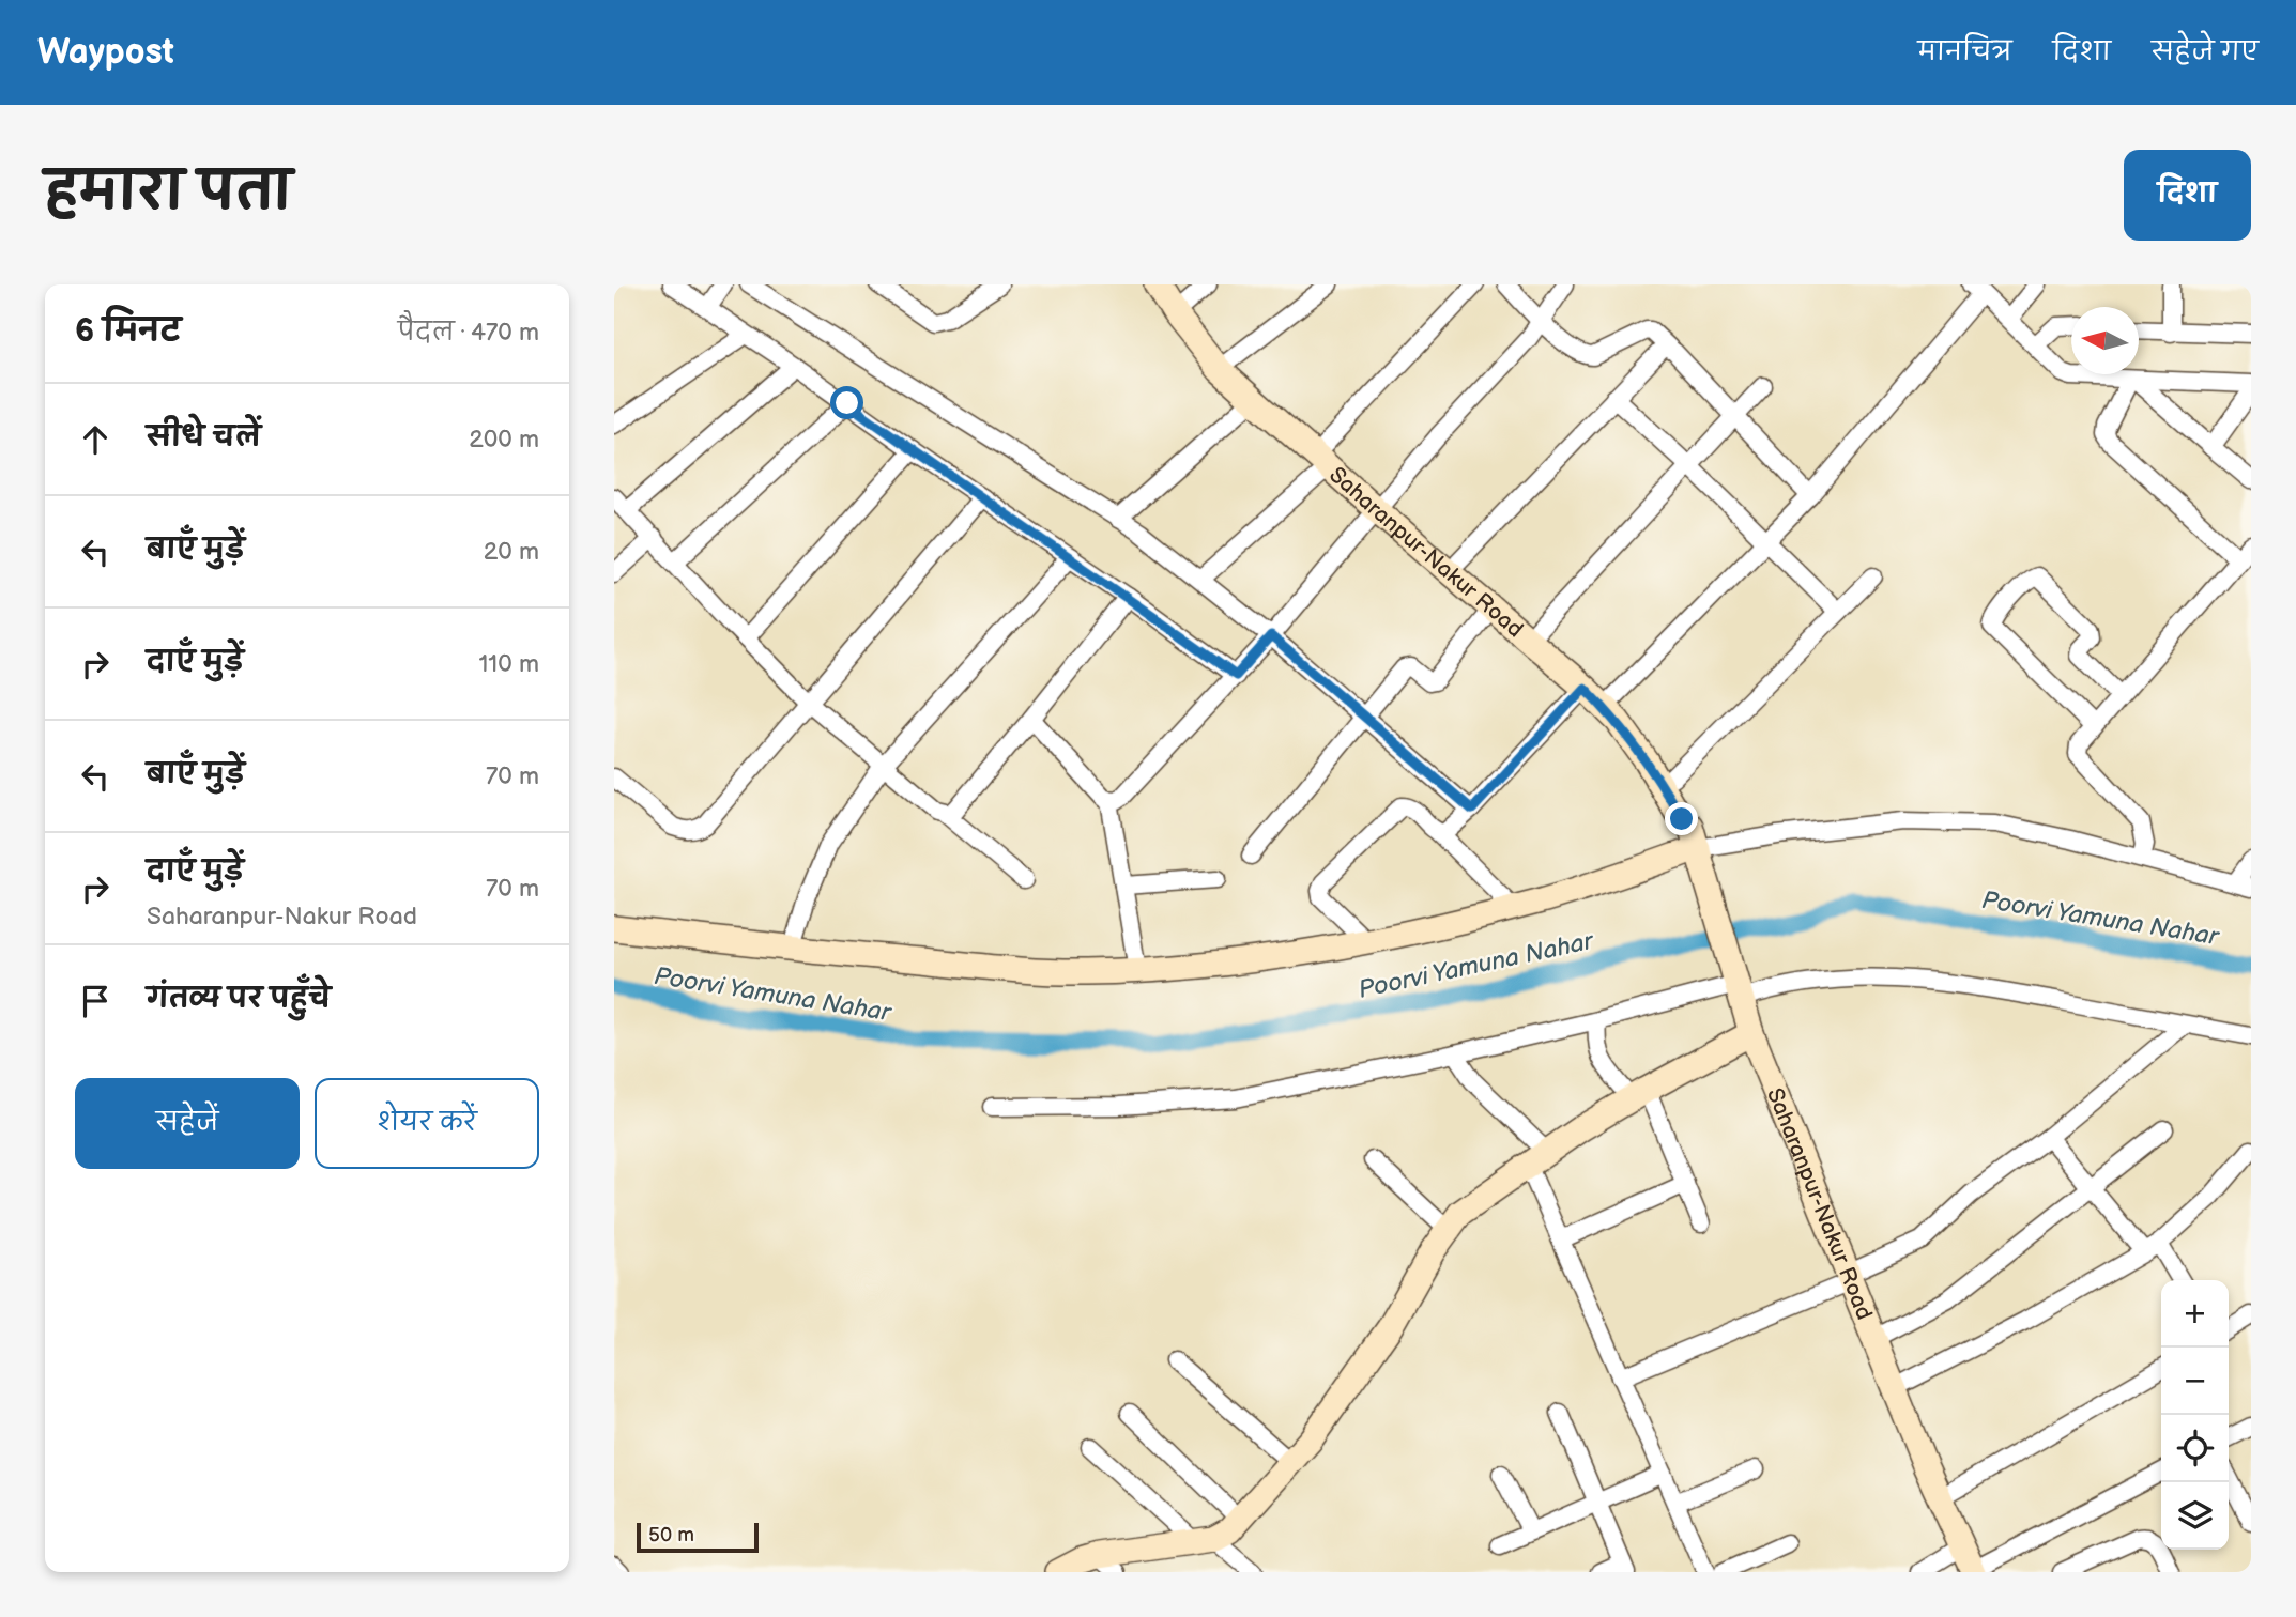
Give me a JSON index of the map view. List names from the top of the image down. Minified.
{"streets":{"main road":["Saharanpur-Nakur Road"]},"water":["Poorvi Yamuna Nahar"],"scale_bar":"50 m","north":"left","page":{"header":"Waypost","nav":["मानचित्र","दिशा","सहेजे गए"],"title":"हमारा पता","buttons":["दिशा",["सहेजें","शेयर करें"]],"heading":["6 मिनट","पैदल · 470 m"],"list":[["सीधे चलें","200 m"],["बाएँ मुड़ें","20 m"],["दाएँ मुड़ें","110 m"],["बाएँ मुड़ें","70 m"],["दाएँ मुड़ें","Saharanpur-Nakur Road","70 m"],"गंतव्य पर पहुँचे"],"map_buttons":["+","−"],"scale":"50 m"}}
